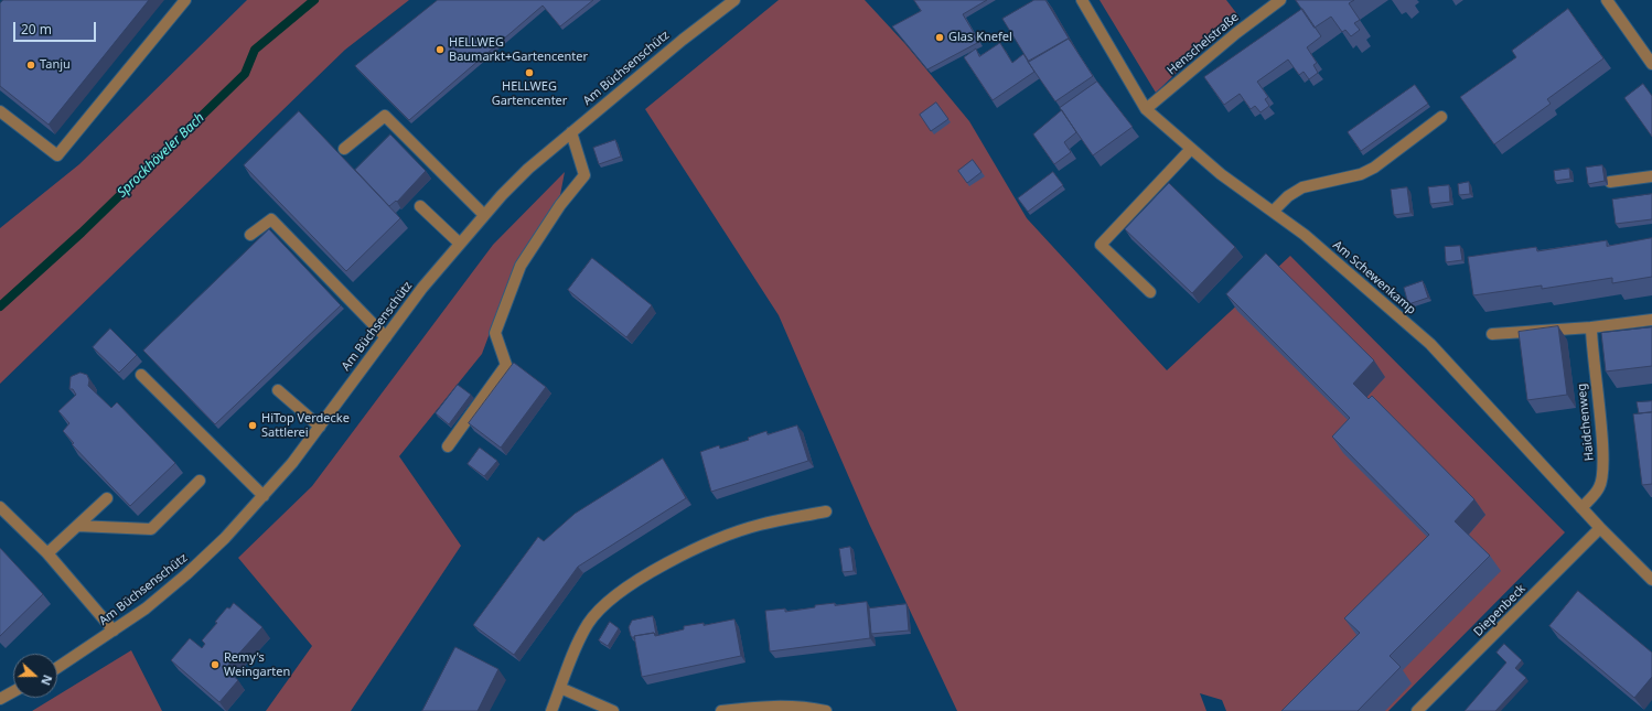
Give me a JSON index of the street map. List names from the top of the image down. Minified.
{"streets":{"street":["Henschelstraße","Am Büchsenschütz","Am Schewenkamp","Haidchenweg","Diepenbeck"]},"crossings":[["Henschelstraße","Am Schewenkamp"],["Am Schewenkamp","Haidchenweg"],["Am Schewenkamp","Diepenbeck"]],"water":["Sprockhöveler Bach"],"places":["Glas Knefel","HELLWEG Baumarkt+Gartencenter","Tanju","HELLWEG Gartencenter","HiTop Verdecke Sattlerei","Remy's Weingarten"],"scale_bar":"20 m","north":"right"}
